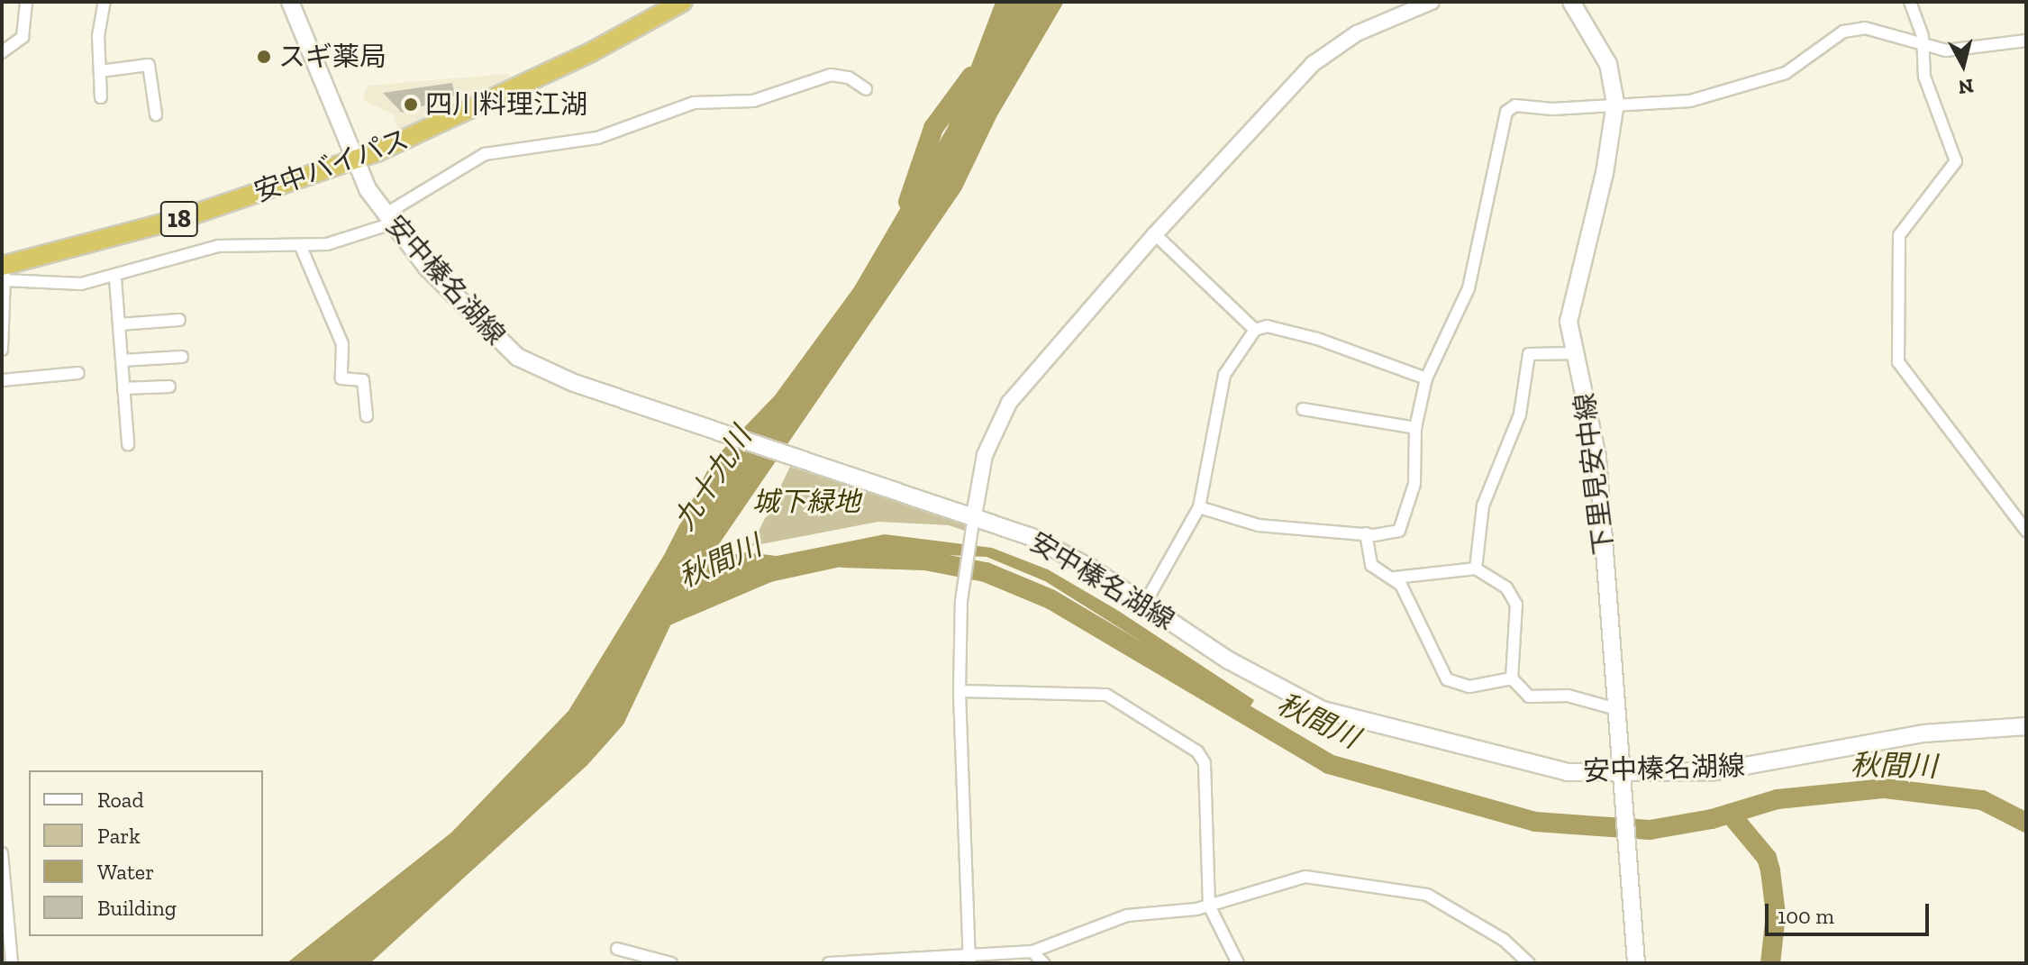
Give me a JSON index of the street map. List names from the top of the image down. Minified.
{"streets":{"highway":["安中バイパス","18"],"main road":["安中榛名湖線","下里見安中線"]},"crossings":[["安中バイパス","安中榛名湖線"],["安中榛名湖線","下里見安中線"]],"water":["九十九川","秋間川"],"parks":["城下緑地"],"places":["スギ薬局","四川料理江湖"],"legend":["Road","Park","Water","Building"],"scale_bar":"100 m","north":"bottom"}
